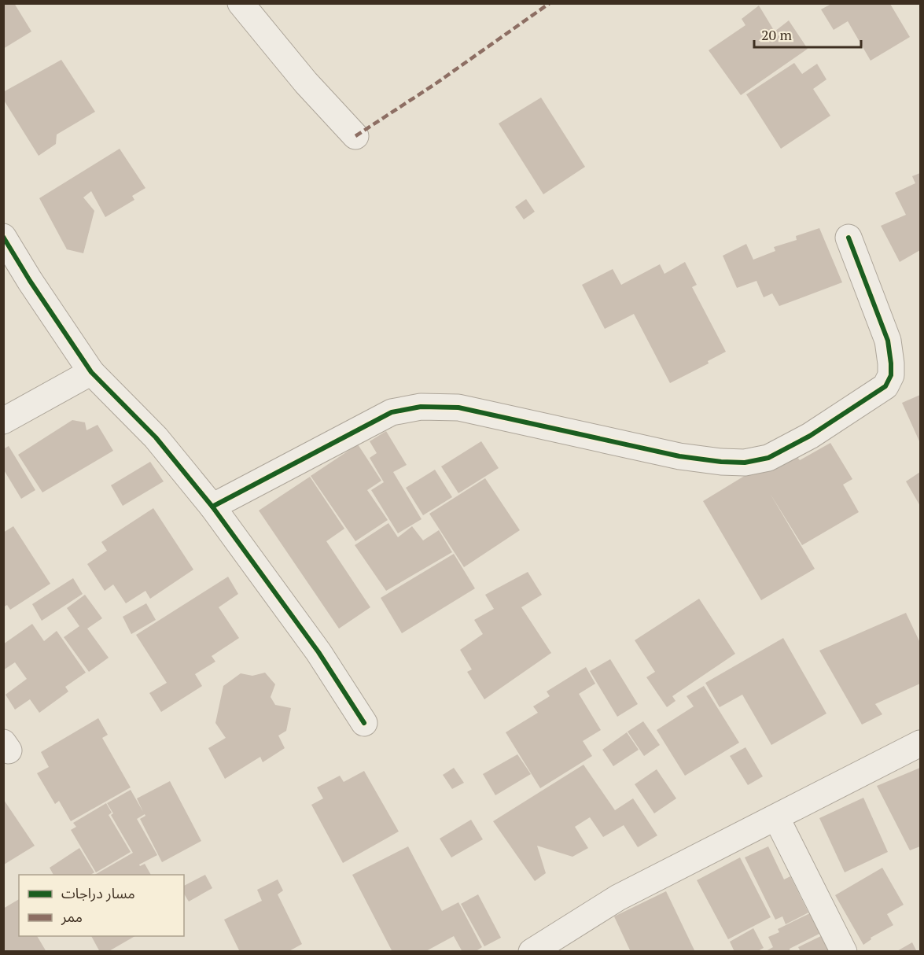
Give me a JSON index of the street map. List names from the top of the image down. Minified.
{"legend":["مسار دراجات","ممر"],"scale_bar":"20 m"}
